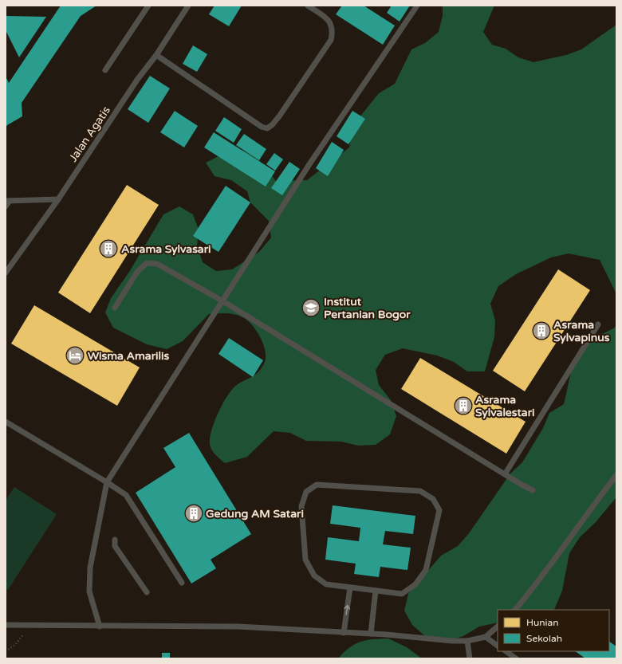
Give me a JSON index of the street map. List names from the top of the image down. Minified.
{"streets":{"lane":["Jalan Agatis"]},"places":{"building":["Asrama Sylvasari","Asrama Sylvapinus","Asrama Sylvalestari","Gedung AM Satari"],"school or university":["Institut Pertanian Bogor"],"hotel":["Wisma Amarilis"]},"legend":["Hunian","Sekolah"]}
